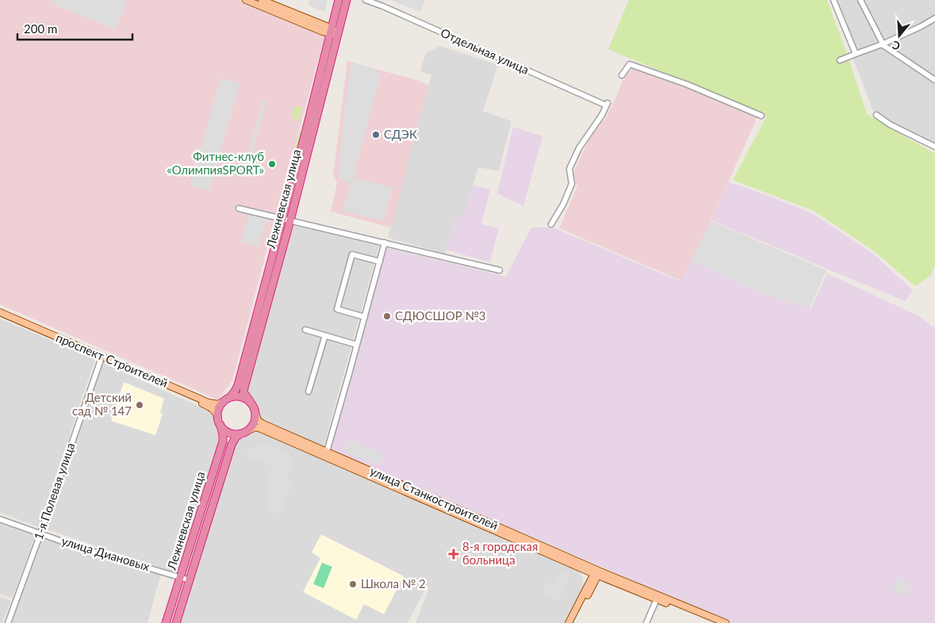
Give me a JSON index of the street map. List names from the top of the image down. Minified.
{"streets":{"highway":["Лежневская улица"],"main road":["проспект Строителей","улица Станкостроителей"],"street":["Отдельная улица","1-я Полевая улица","улица Диановых"]},"crossings":[["Лежневская улица","проспект Строителей"],["Лежневская улица","улица Станкостроителей"],["Лежневская улица","улица Диановых"],["проспект Строителей","1-я Полевая улица"],["проспект Строителей","улица Станкостроителей"],["1-я Полевая улица","улица Диановых"]],"places":{"other":["СДЭК","Фитнес-клуб «ОлимпияSPORT»","СДЮСШОР №3","Детский сад № 147","Школа № 2"],"health":["8-я городская больница"]},"scale_bar":"200 m","north":"bottom"}
